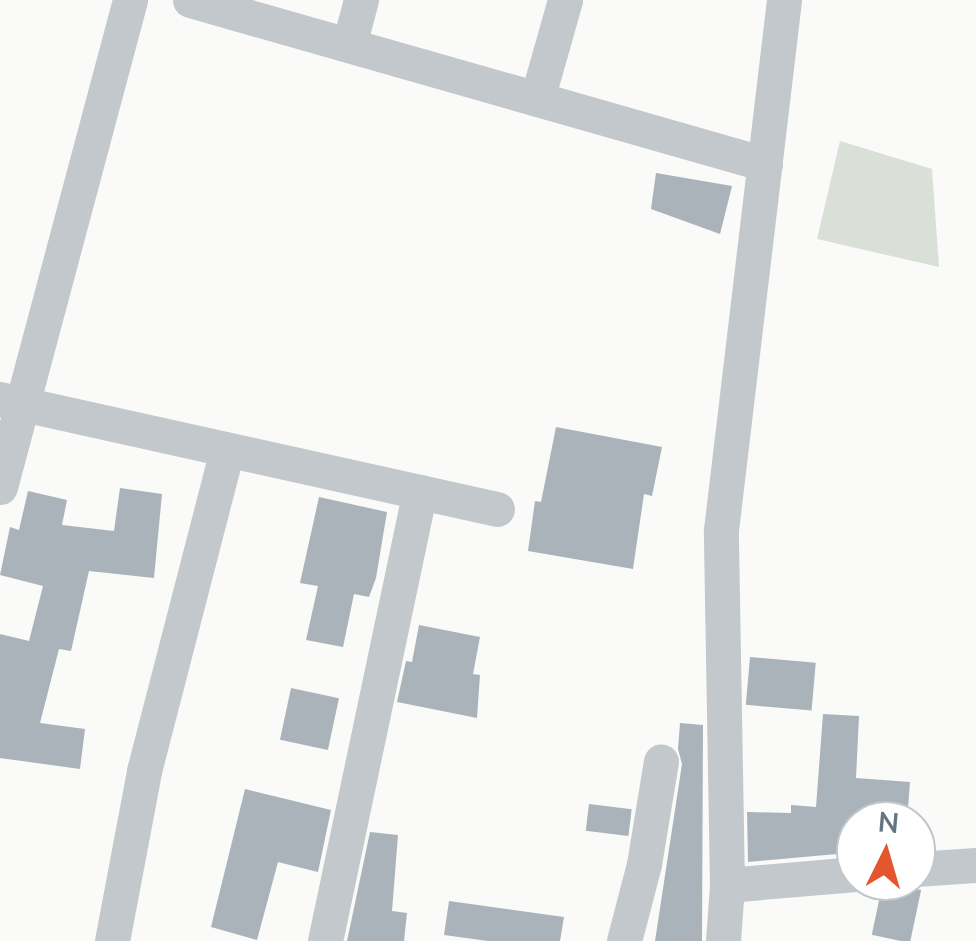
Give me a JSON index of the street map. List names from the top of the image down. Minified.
{"north":"top"}
